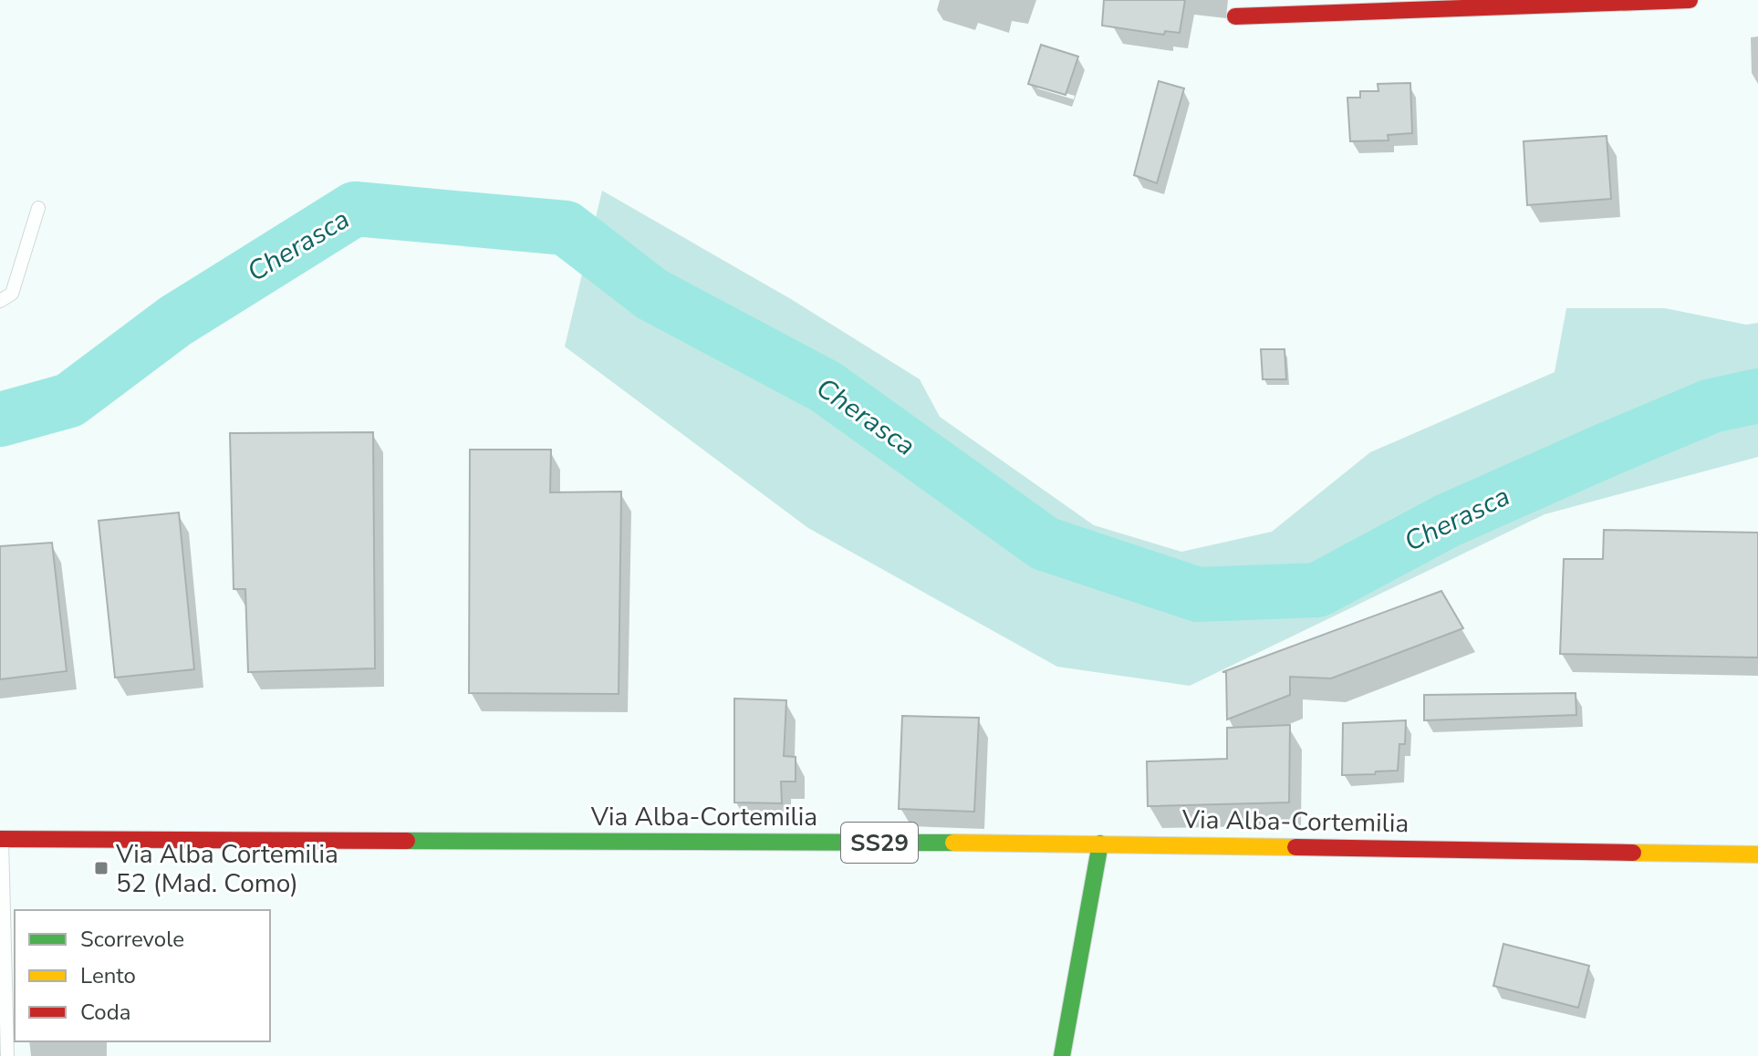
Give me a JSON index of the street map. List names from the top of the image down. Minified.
{"streets":{"main road":["Via Alba-Cortemilia","SS29"]},"water":["Cherasca"],"places":{"transit":["Via Alba Cortemilia 52 (Mad. Como)"]},"legend":["Scorrevole","Lento","Coda"]}
